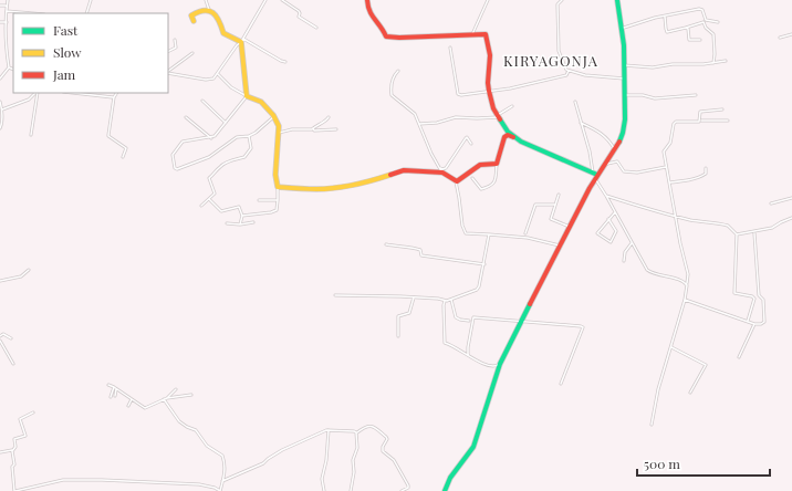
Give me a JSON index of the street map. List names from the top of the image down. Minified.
{"districts":["KIRYAGONJA"],"legend":["Fast","Slow","Jam"],"scale_bar":"500 m"}
